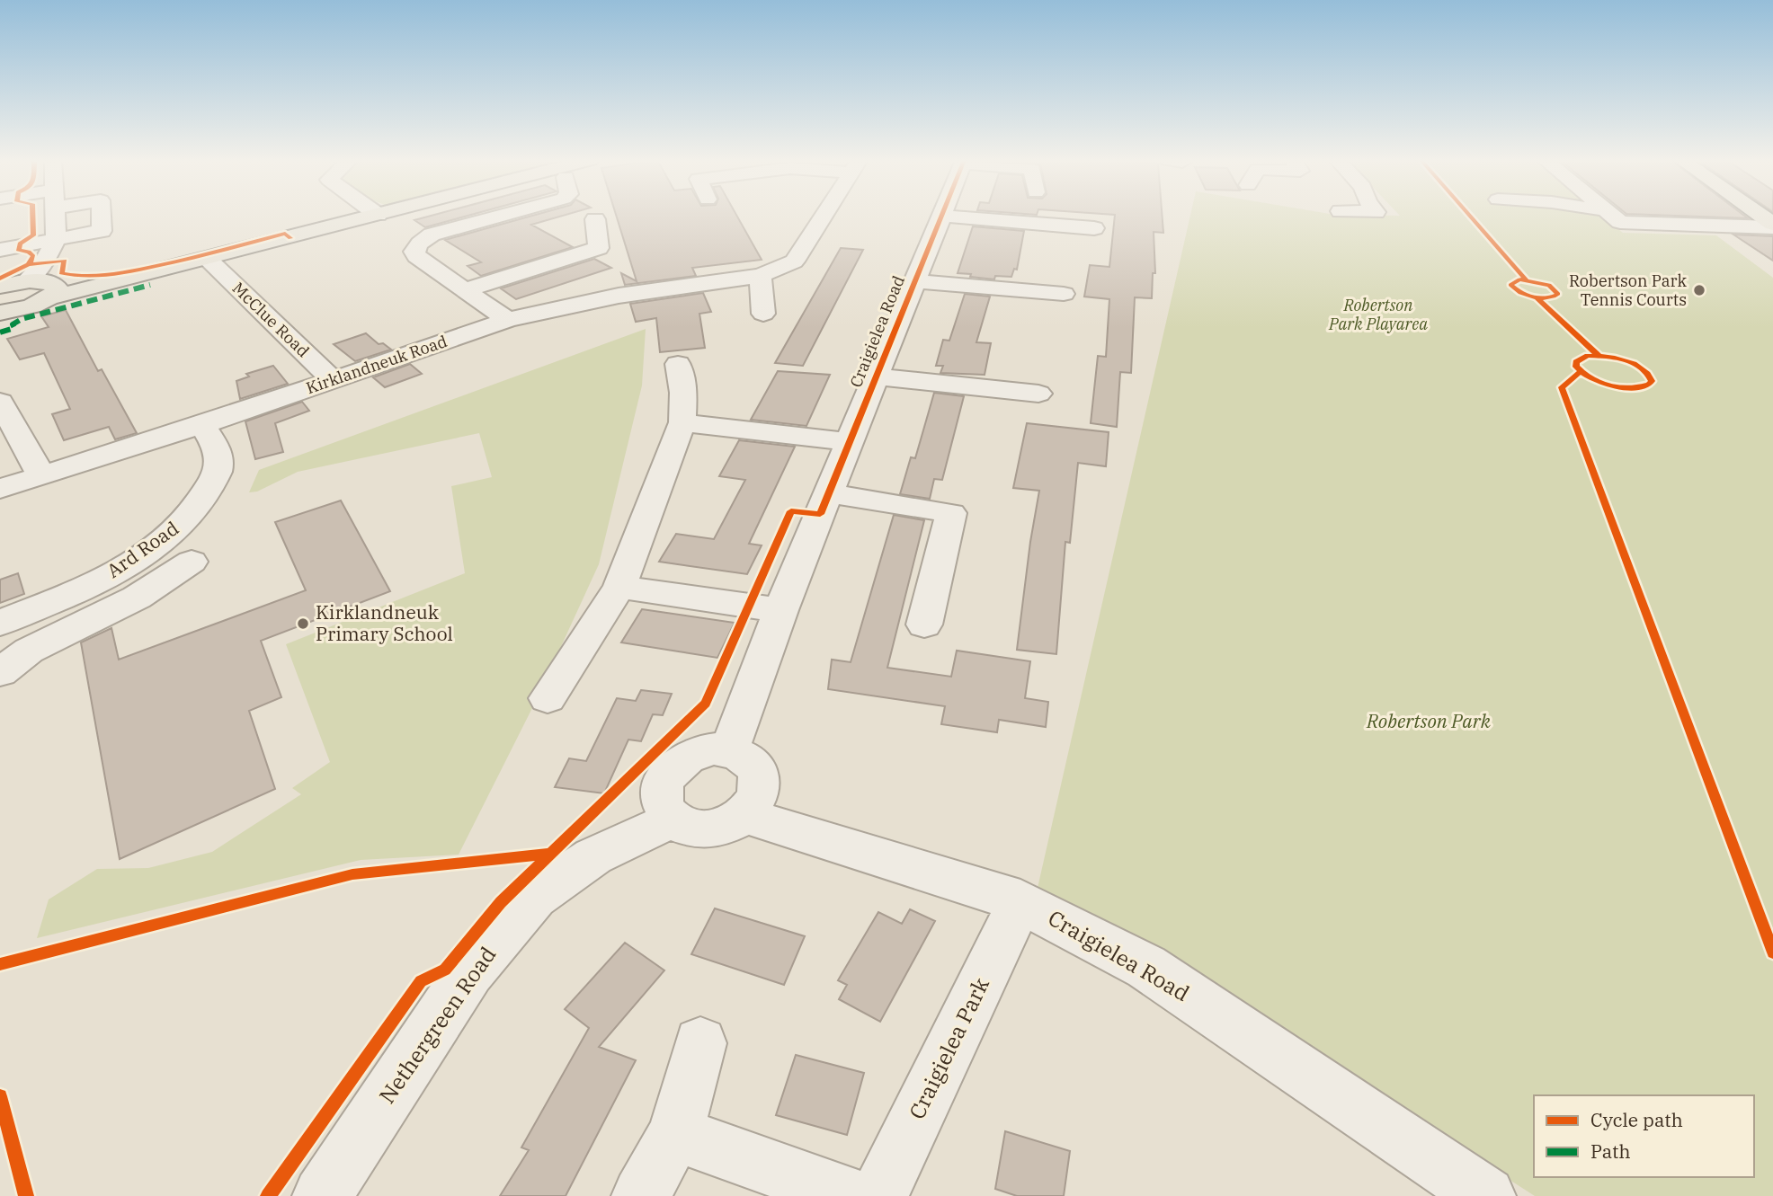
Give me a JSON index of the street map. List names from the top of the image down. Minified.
{"streets":{"street":["McClue Road","Craigielea Road","Kirklandneuk Road","Ard Road","Nethergreen Road","Craigielea Park"]},"crossings":[["McClue Road","Kirklandneuk Road"],["Craigielea Road","Nethergreen Road"],["Craigielea Road","Craigielea Park"],["Kirklandneuk Road","Ard Road"]],"parks":["Robertson Park Playarea","Robertson Park"],"places":["Robertson Park Tennis Courts","Kirklandneuk Primary School"],"legend":["Cycle path","Path"]}
